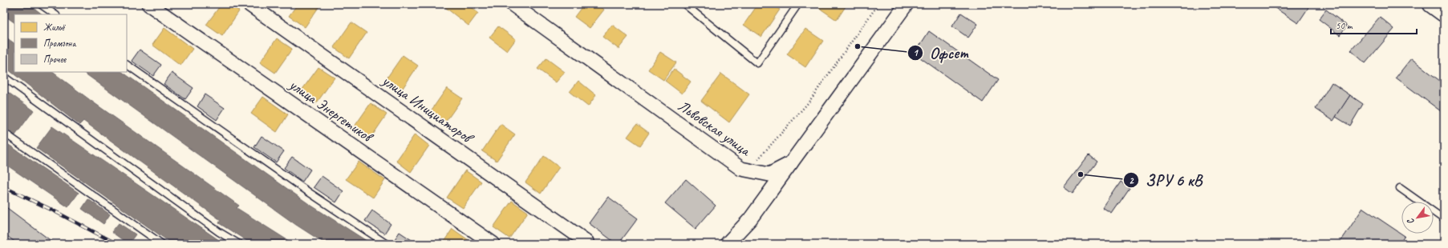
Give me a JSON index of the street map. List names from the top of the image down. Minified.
{"streets":{"street":["улица Инициаторов","улица Энергетиков","Львовская улица"]},"places":["Офсет","ЗРУ 6 кВ"],"legend":["Жильё","Промзона","Прочее"],"scale_bar":"50 m","north":"bottom left"}
